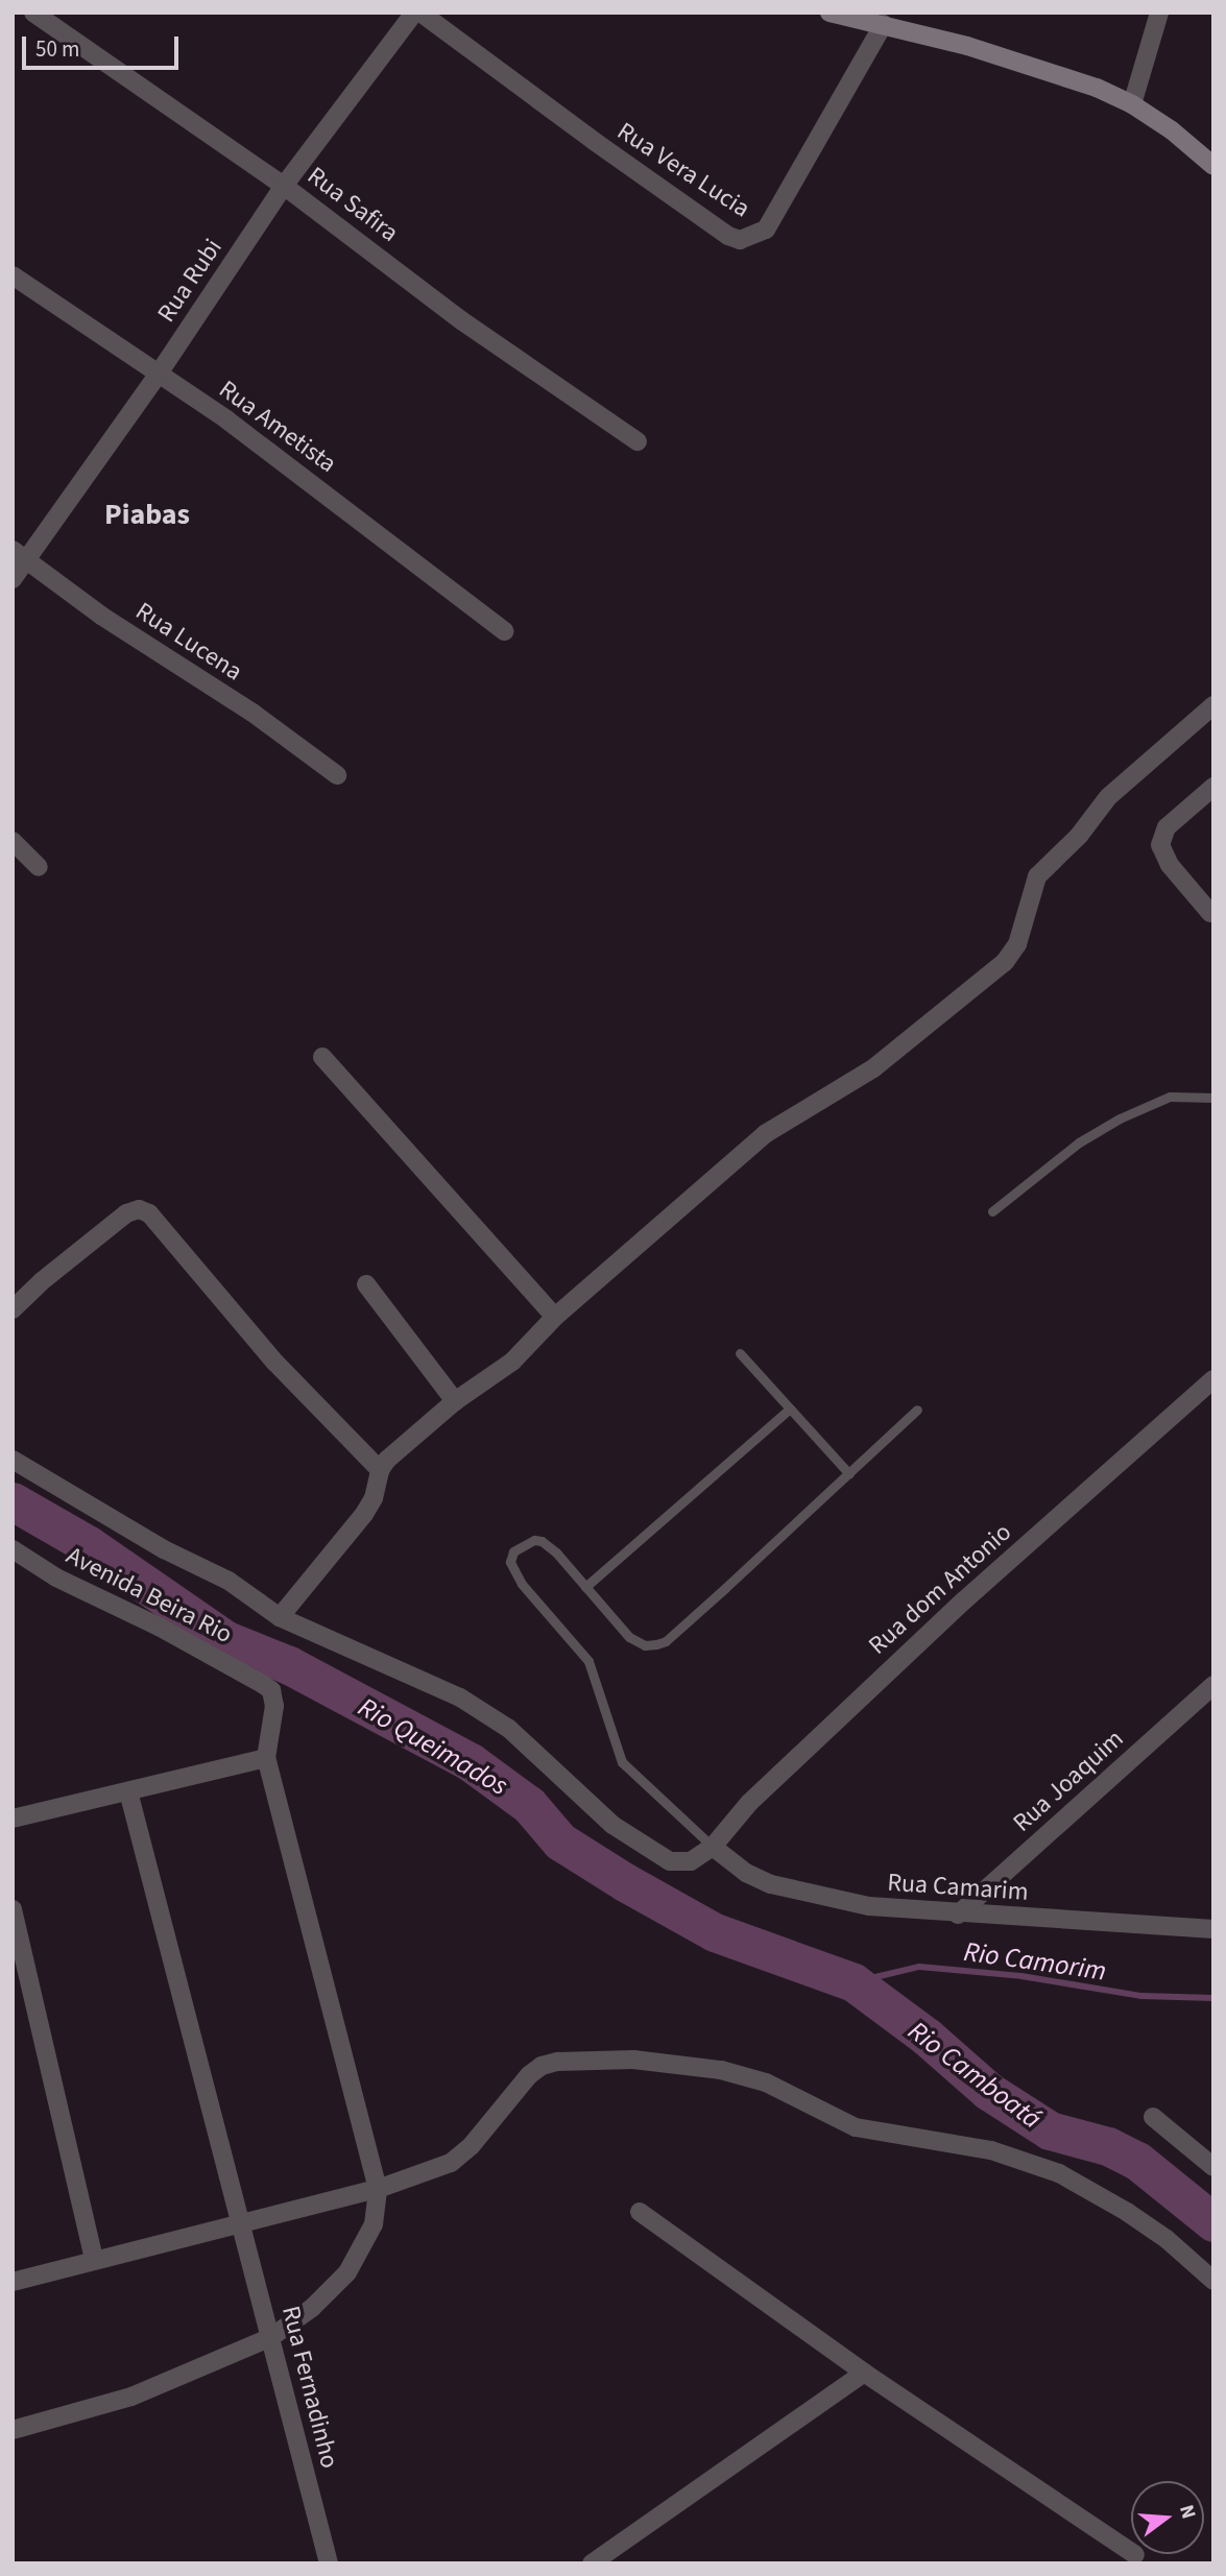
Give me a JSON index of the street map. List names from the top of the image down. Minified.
{"streets":{"street":["Rua Vera Lucia","Rua Safira","Rua Rubi","Rua Ametista","Rua Lucena","Rua dom Antonio","Avenida Beira Rio","Rua Joaquim","Rua Camarim","Rua Fernadinho"]},"crossings":[["Rua Safira","Rua Rubi"],["Rua Rubi","Rua Ametista"],["Rua Rubi","Rua Lucena"],["Rua dom Antonio","Rua Camarim"],["Rua Joaquim","Rua Camarim"]],"districts":["Piabas"],"water":["Rio Queimados","Rio Camorim","Rio Camboatá"],"scale_bar":"50 m","north":"right"}
